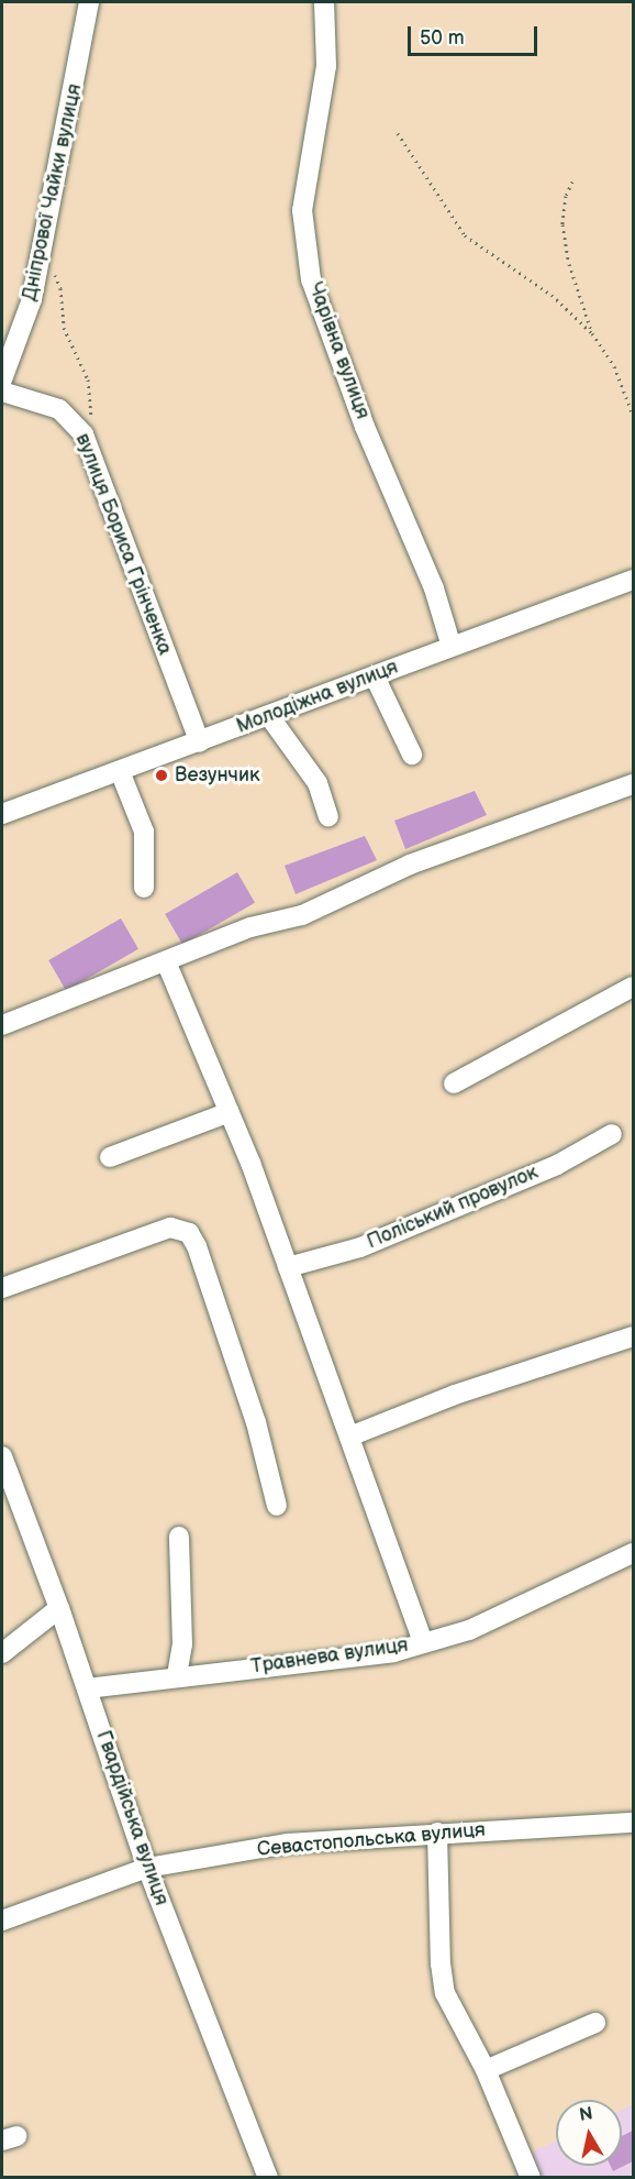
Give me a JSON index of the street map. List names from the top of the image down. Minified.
{"streets":{"street":["Дніпрової Чайки вулиця","Чарівна вулиця","вулиця Бориса Грінченка","Молодіжна вулиця","Поліський провулок","Травнева вулиця","Гвардійська вулиця","Севастопольська вулиця"]},"crossings":[["Чарівна вулиця","Молодіжна вулиця"],["вулиця Бориса Грінченка","Молодіжна вулиця"],["Травнева вулиця","Гвардійська вулиця"],["Гвардійська вулиця","Севастопольська вулиця"]],"places":["Везунчик"],"scale_bar":"50 m","north":"top"}
